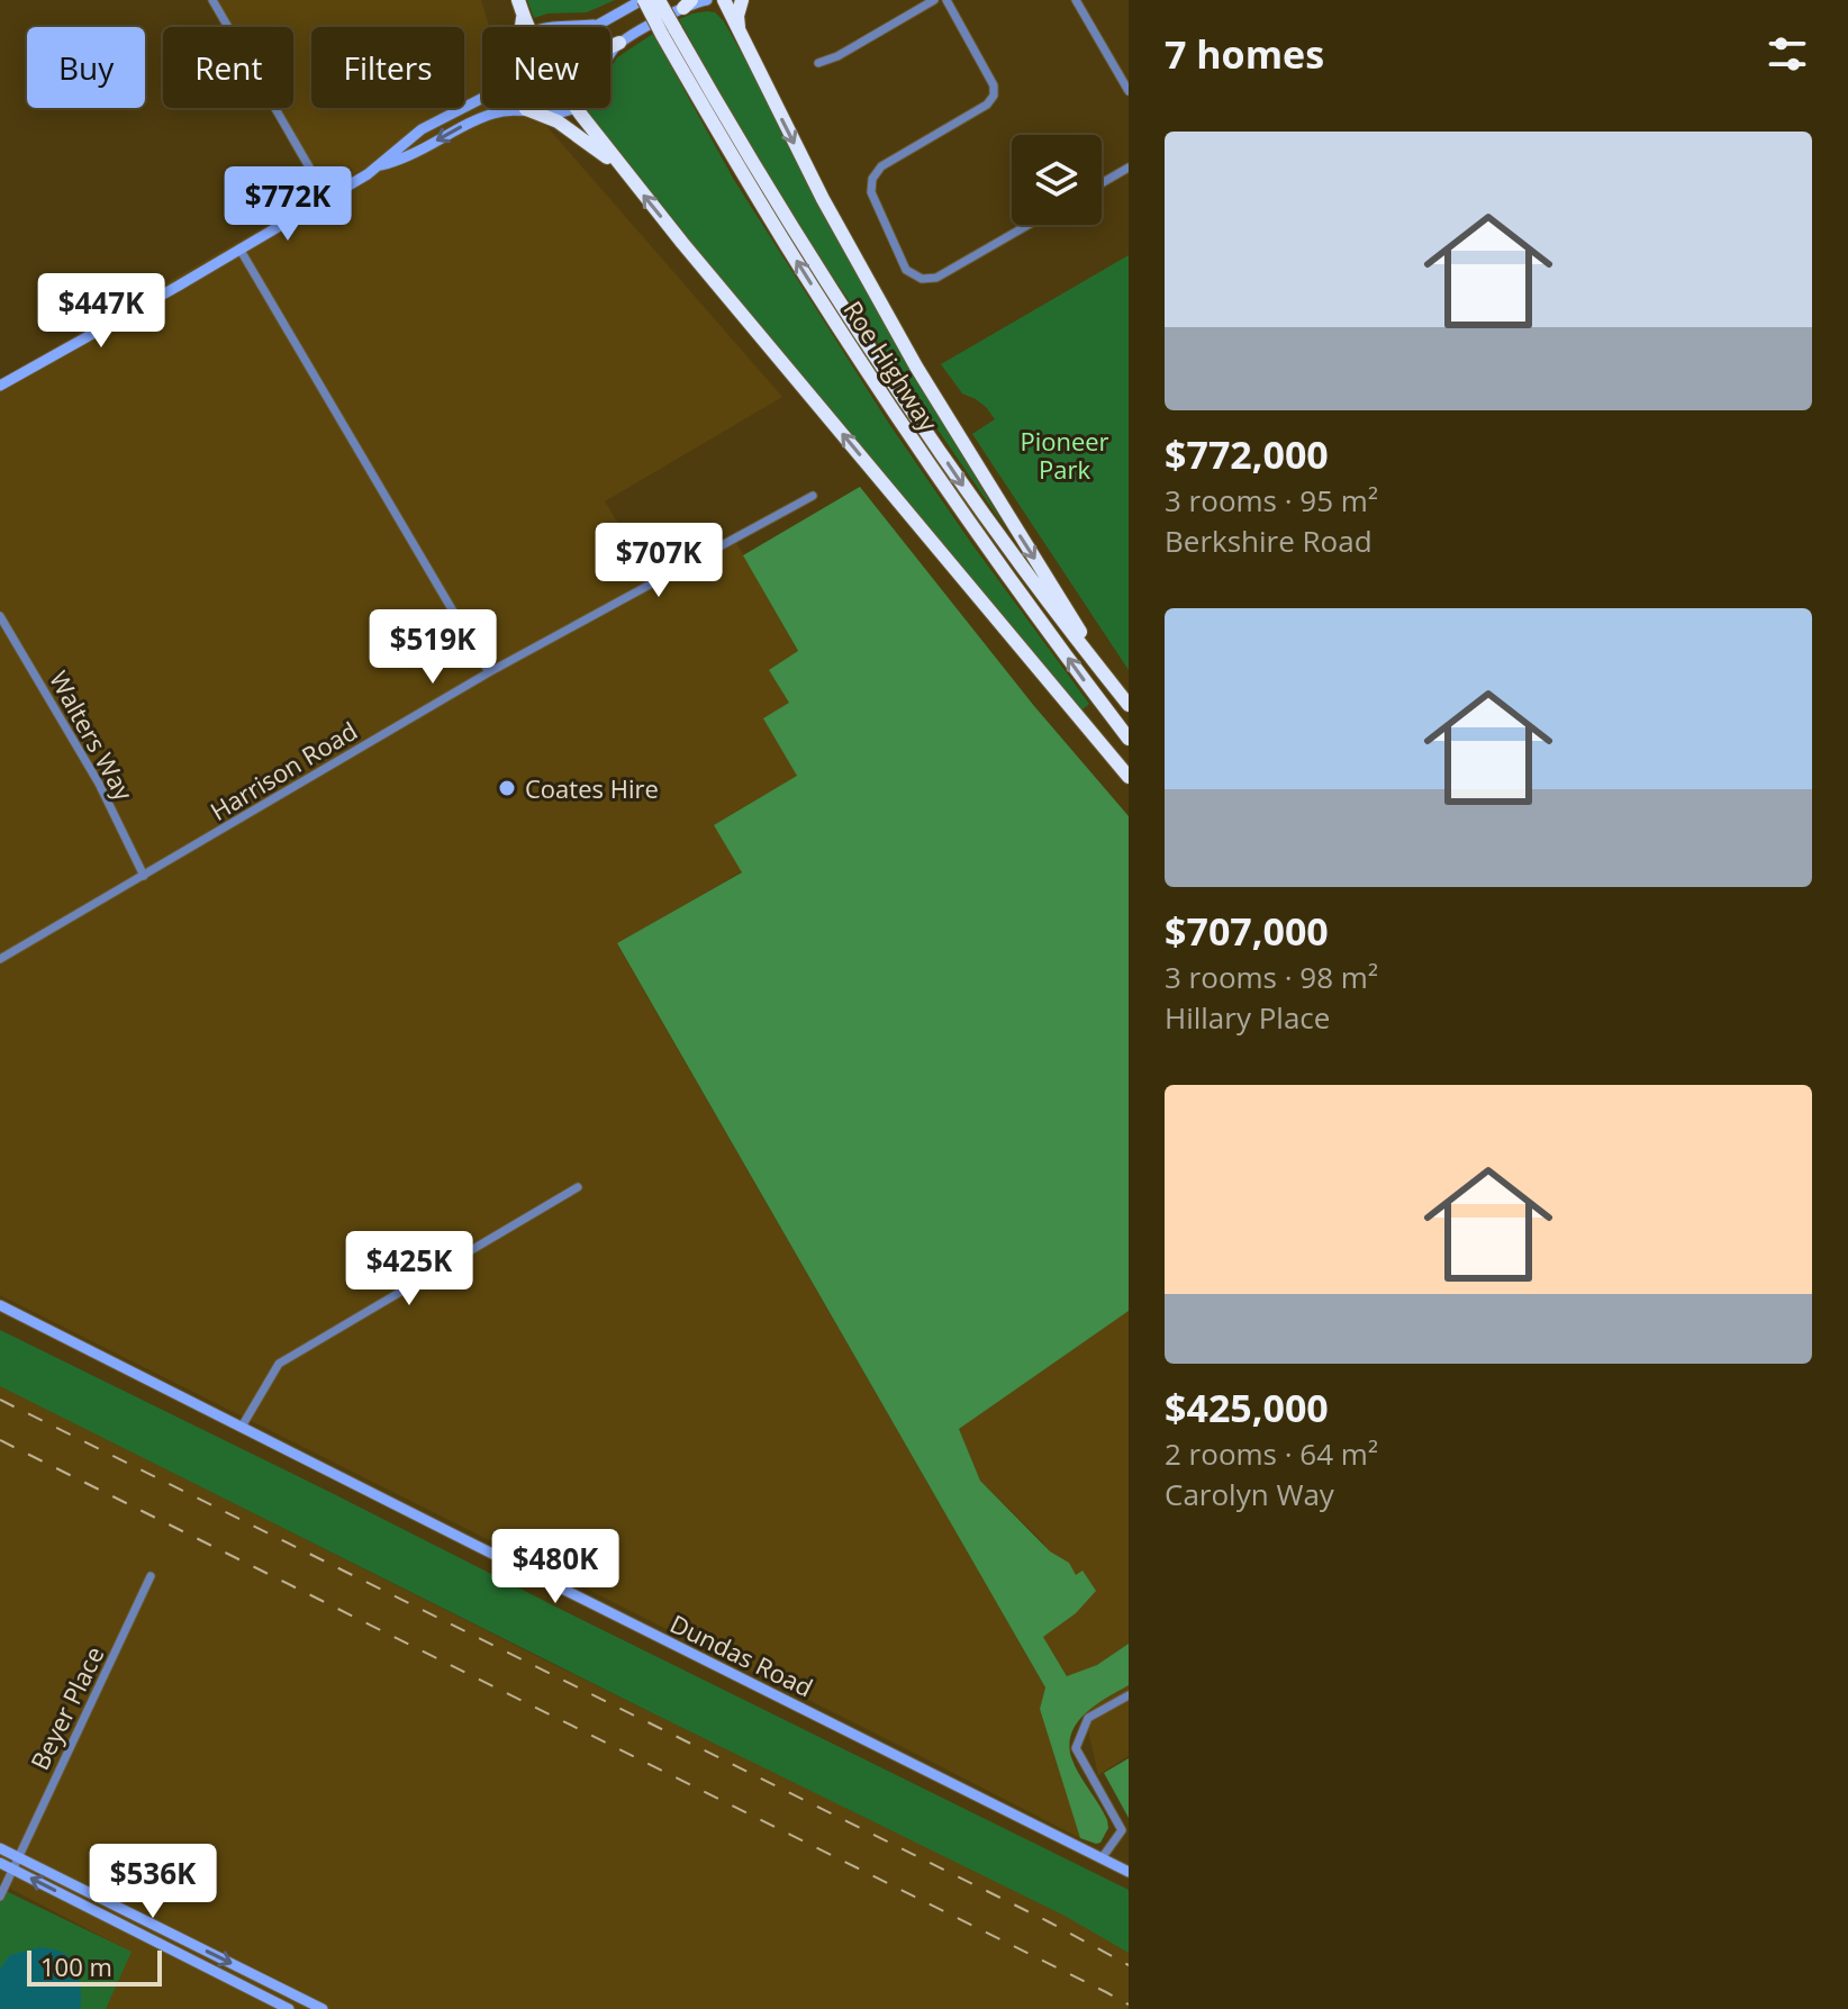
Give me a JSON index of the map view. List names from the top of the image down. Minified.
{"streets":{"highway":["Roe Highway"],"main road":["Dundas Road"],"street":["Walters Way","Harrison Road","Beyer Place"]},"crossings":[["Walters Way","Harrison Road"]],"parks":["Pioneer Park"],"places":["Coates Hire"],"scale_bar":"100 m","page":{"heading":"7 homes","chip":["Buy","Rent","Filters","New"],"list":[{"name":"$772,000","note":"3 rooms · 95 m² · Berkshire Road"},{"name":"$707,000","note":"3 rooms · 98 m² · Hillary Place"},{"name":"$425,000","note":"2 rooms · 64 m² · Carolyn Way"}],"price":["$772K","$447K","$707K","$519K","$425K","$480K","$536K"],"scale":"100 m"}}
